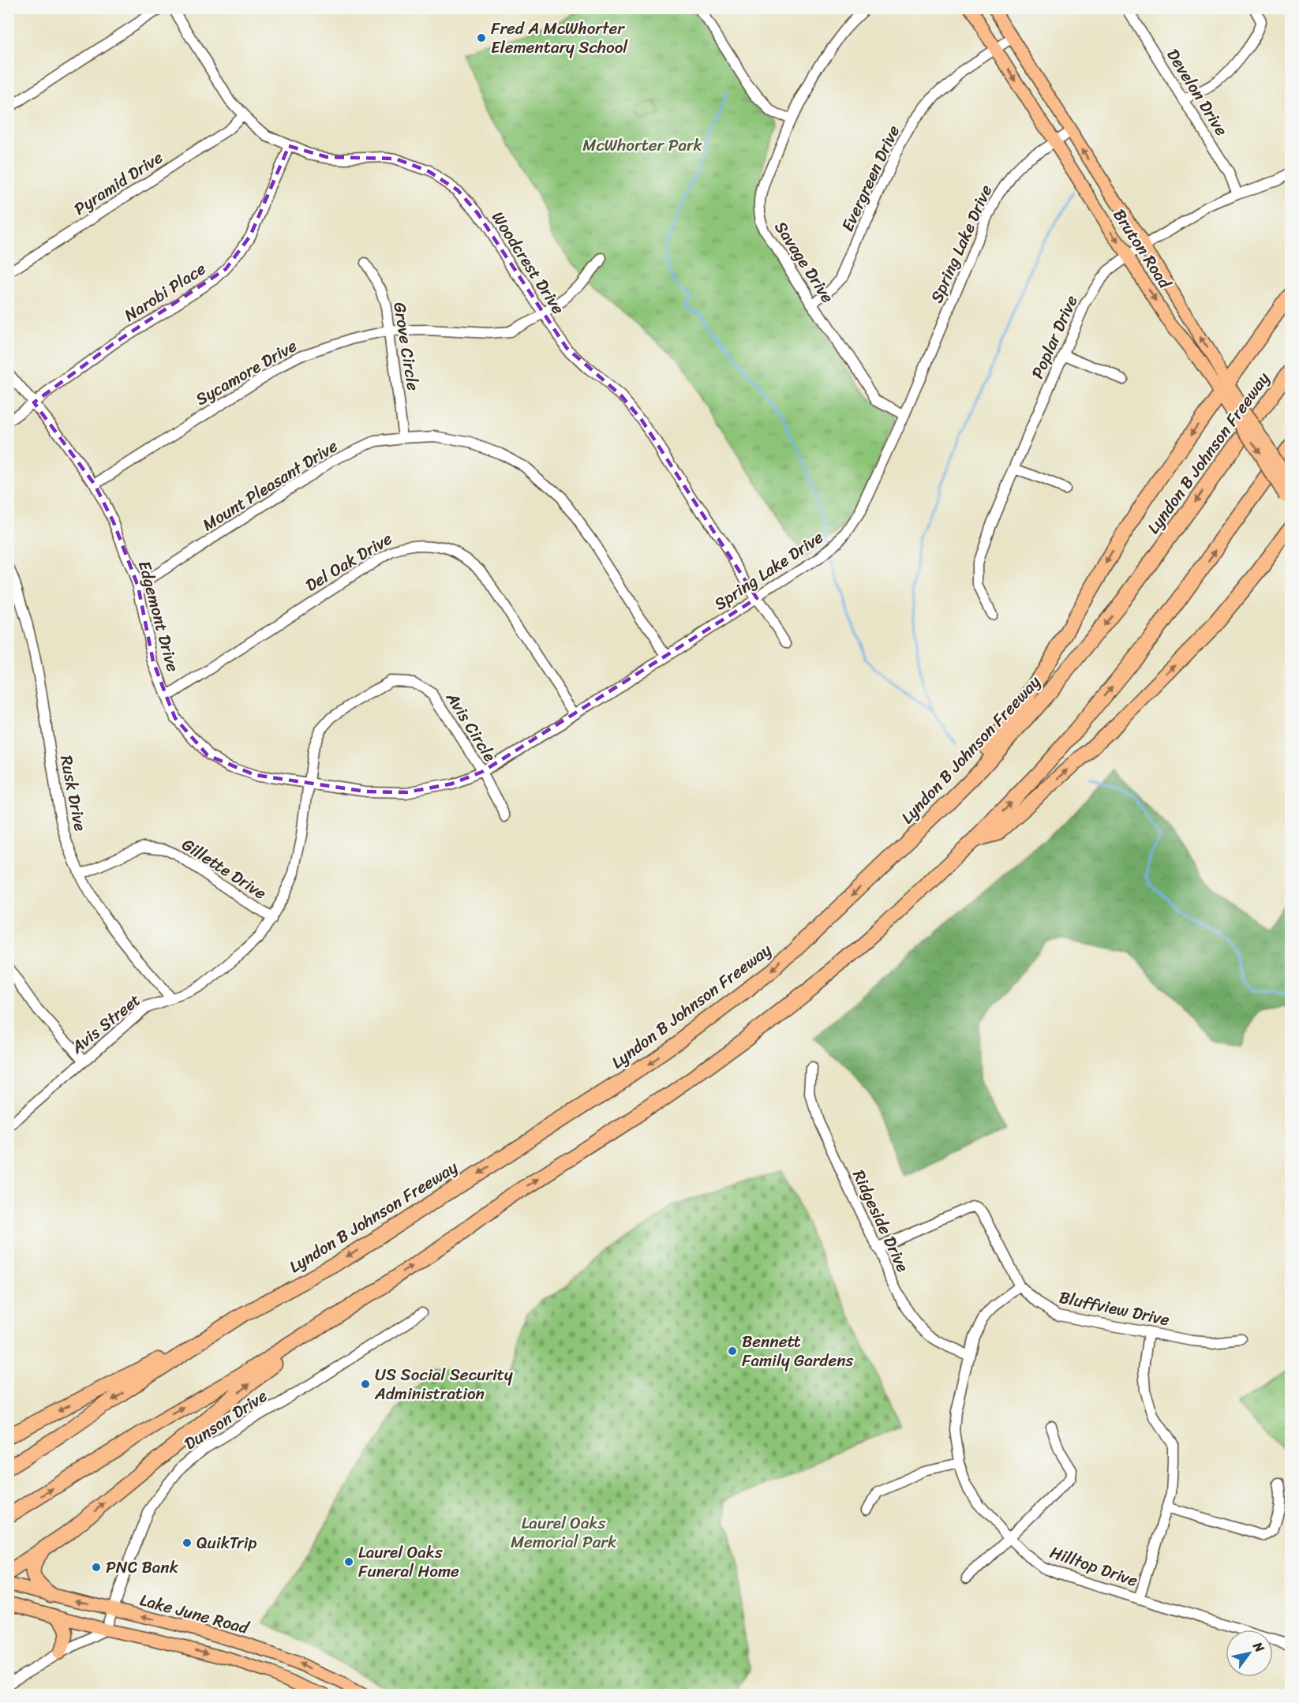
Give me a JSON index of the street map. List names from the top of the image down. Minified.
{"streets":{"highway":["Lyndon B Johnson Freeway"],"main road":["Bruton Road","Lake June Road"],"street":["Develon Drive","Evergreen Drive","Pyramid Drive","Spring Lake Drive","Savage Drive","Woodcrest Drive","Narobi Place","Poplar Drive","Grove Circle","Sycamore Drive","Mount Pleasant Drive","Del Oak Drive","Edgemont Drive","Avis Circle","Rusk Drive","Gillette Drive","Avis Street","Ridgeside Drive","Bluffview Drive","Dunson Drive","Hilltop Drive"]},"crossings":[["Develon Drive","Poplar Drive"],["Evergreen Drive","Bruton Road"],["Evergreen Drive","Savage Drive"],["Pyramid Drive","Woodcrest Drive"],["Spring Lake Drive","Bruton Road"],["Spring Lake Drive","Savage Drive"],["Spring Lake Drive","Woodcrest Drive"],["Spring Lake Drive","Mount Pleasant Drive"],["Spring Lake Drive","Del Oak Drive"],["Spring Lake Drive","Edgemont Drive"],["Spring Lake Drive","Avis Circle"],["Spring Lake Drive","Avis Street"],["Bruton Road","Poplar Drive"],["Woodcrest Drive","Narobi Place"],["Woodcrest Drive","Sycamore Drive"],["Narobi Place","Edgemont Drive"],["Grove Circle","Sycamore Drive"],["Grove Circle","Mount Pleasant Drive"],["Sycamore Drive","Edgemont Drive"],["Mount Pleasant Drive","Edgemont Drive"],["Del Oak Drive","Edgemont Drive"],["Edgemont Drive","Avis Circle"],["Edgemont Drive","Avis Street"],["Avis Circle","Avis Street"],["Rusk Drive","Gillette Drive"],["Rusk Drive","Avis Street"],["Gillette Drive","Avis Street"],["Ridgeside Drive","Bluffview Drive"],["Ridgeside Drive","Hilltop Drive"],["Bluffview Drive","Hilltop Drive"],["Dunson Drive","Lake June Road"]],"parks":["McWhorter Park","Laurel Oaks Memorial Park"],"places":["Fred A McWhorter Elementary School","Bennett Family Gardens","US Social Security Administration","QuikTrip","Laurel Oaks Funeral Home","PNC Bank"],"north":"top right"}
